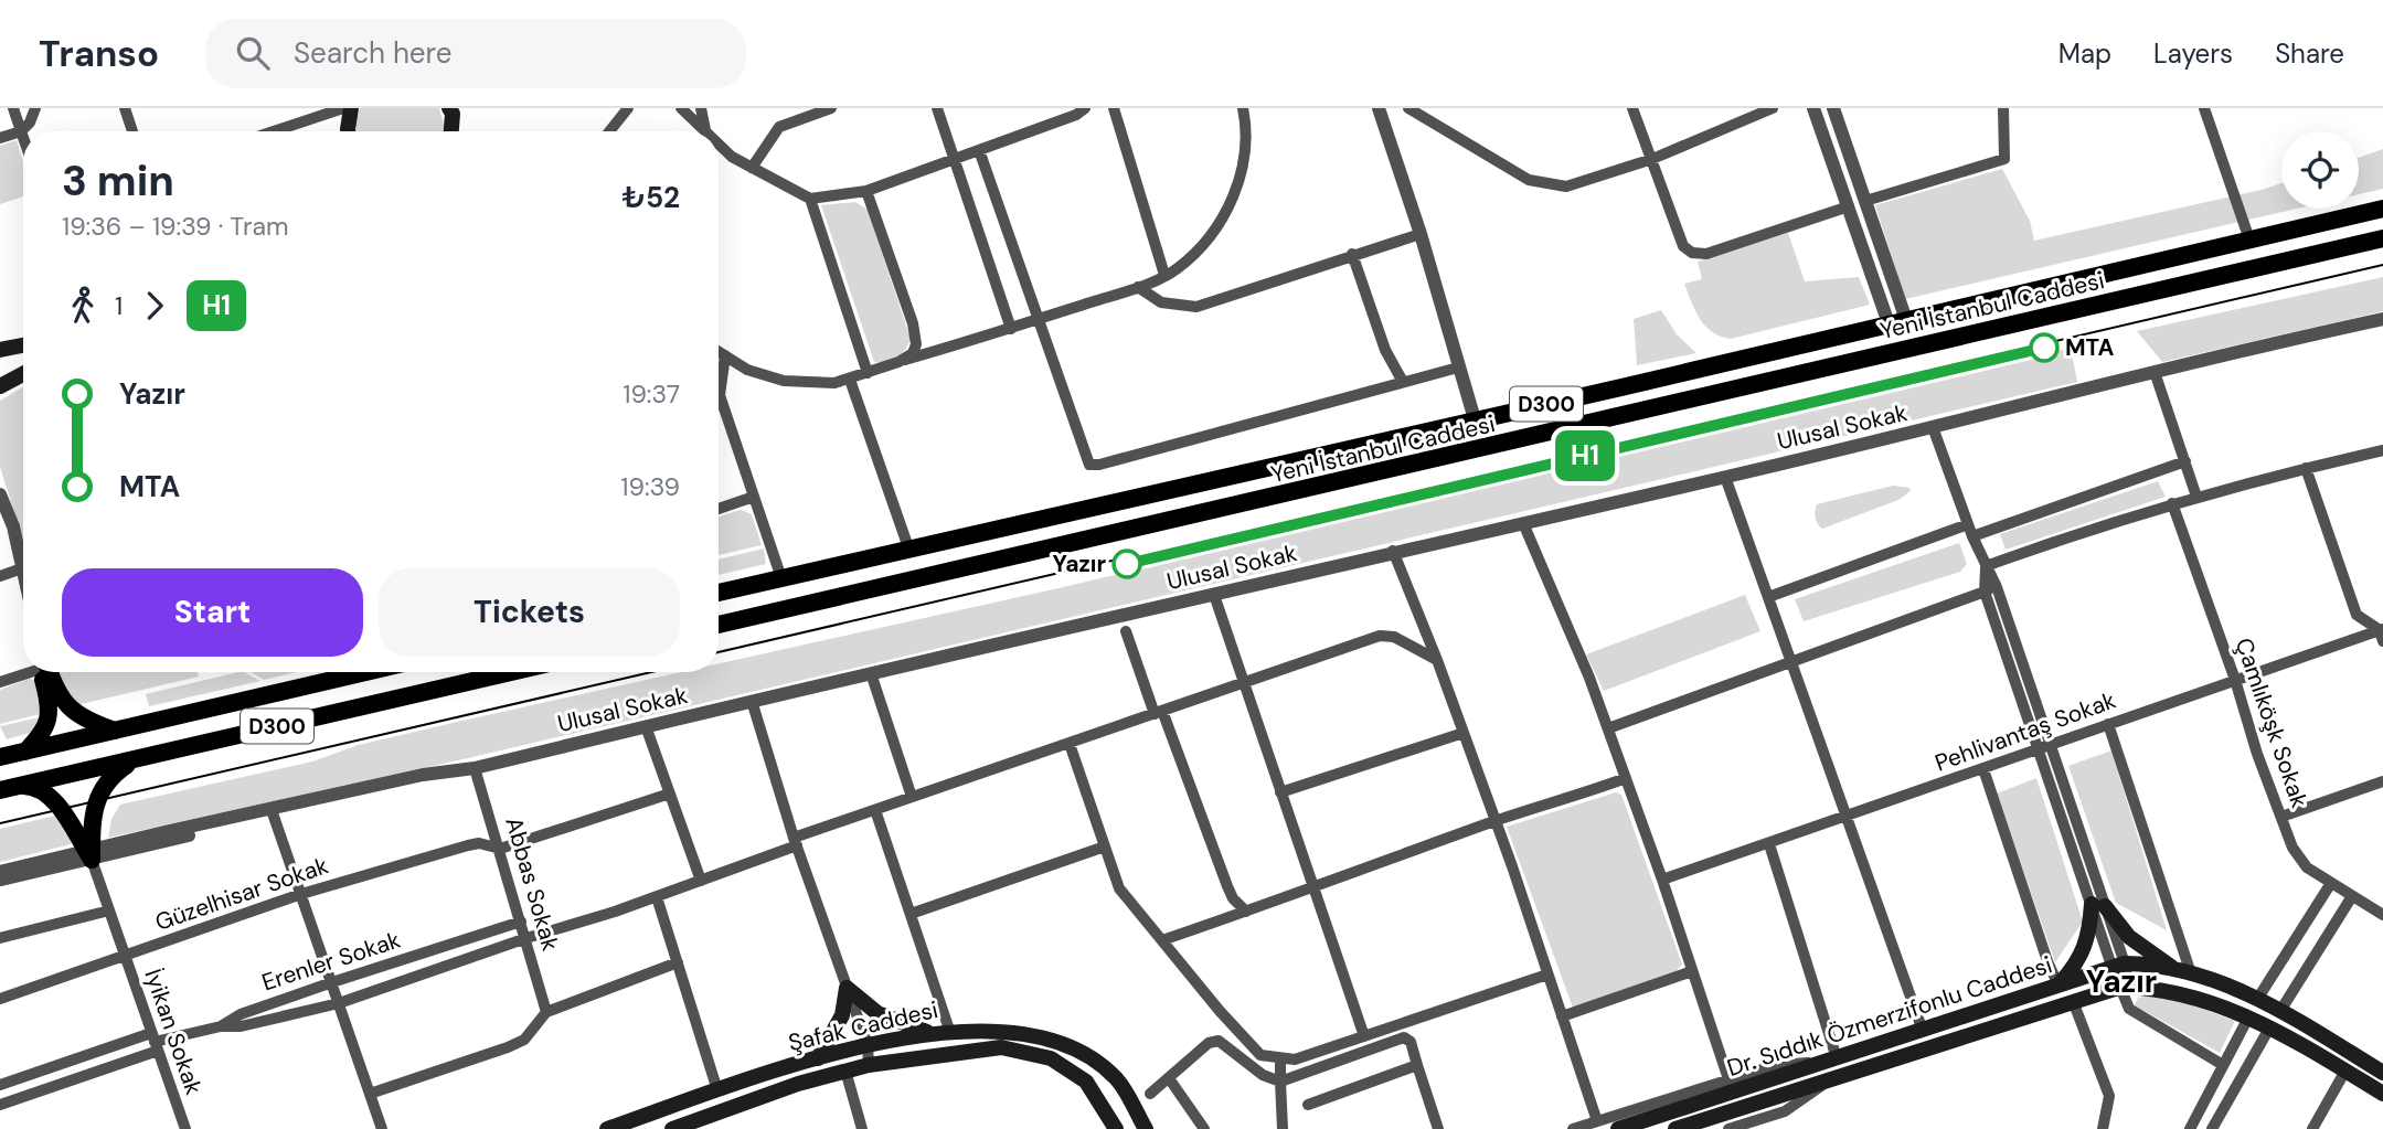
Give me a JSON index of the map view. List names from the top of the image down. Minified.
{"streets":{"highway":["Yeni İstanbul Caddesi","D300"],"main road":["Dr. Sıddık Özmerzifonlu Caddesi","Şafak Caddesi"],"street":["Ulusal Sokak","Çamlıköşk Sokak","Pehlivantaş Sokak","Abbas Sokak","Güzelhisar Sokak","Erenler Sokak","İyikan Sokak"]},"crossings":[["Ulusal Sokak","Abbas Sokak"],["Ulusal Sokak","İyikan Sokak"],["Çamlıköşk Sokak","Pehlivantaş Sokak"],["Abbas Sokak","Güzelhisar Sokak"],["Abbas Sokak","Erenler Sokak"],["Güzelhisar Sokak","İyikan Sokak"],["Erenler Sokak","İyikan Sokak"]],"districts":["Yazır"],"places":["MTA","Yazır"],"lines":["tram line H1"],"page":{"header":"Transo","search":"Search here","nav":["Map","Layers","Share"],"on_map":"H1","heading":["3 min","19:36 – 19:39 · Tram","₺52"],"legs":["1","H1"],"list":[{"name":"Yazır","value":"19:37"},{"name":"MTA","value":"19:39"}],"buttons":["Start","Tickets"]}}
